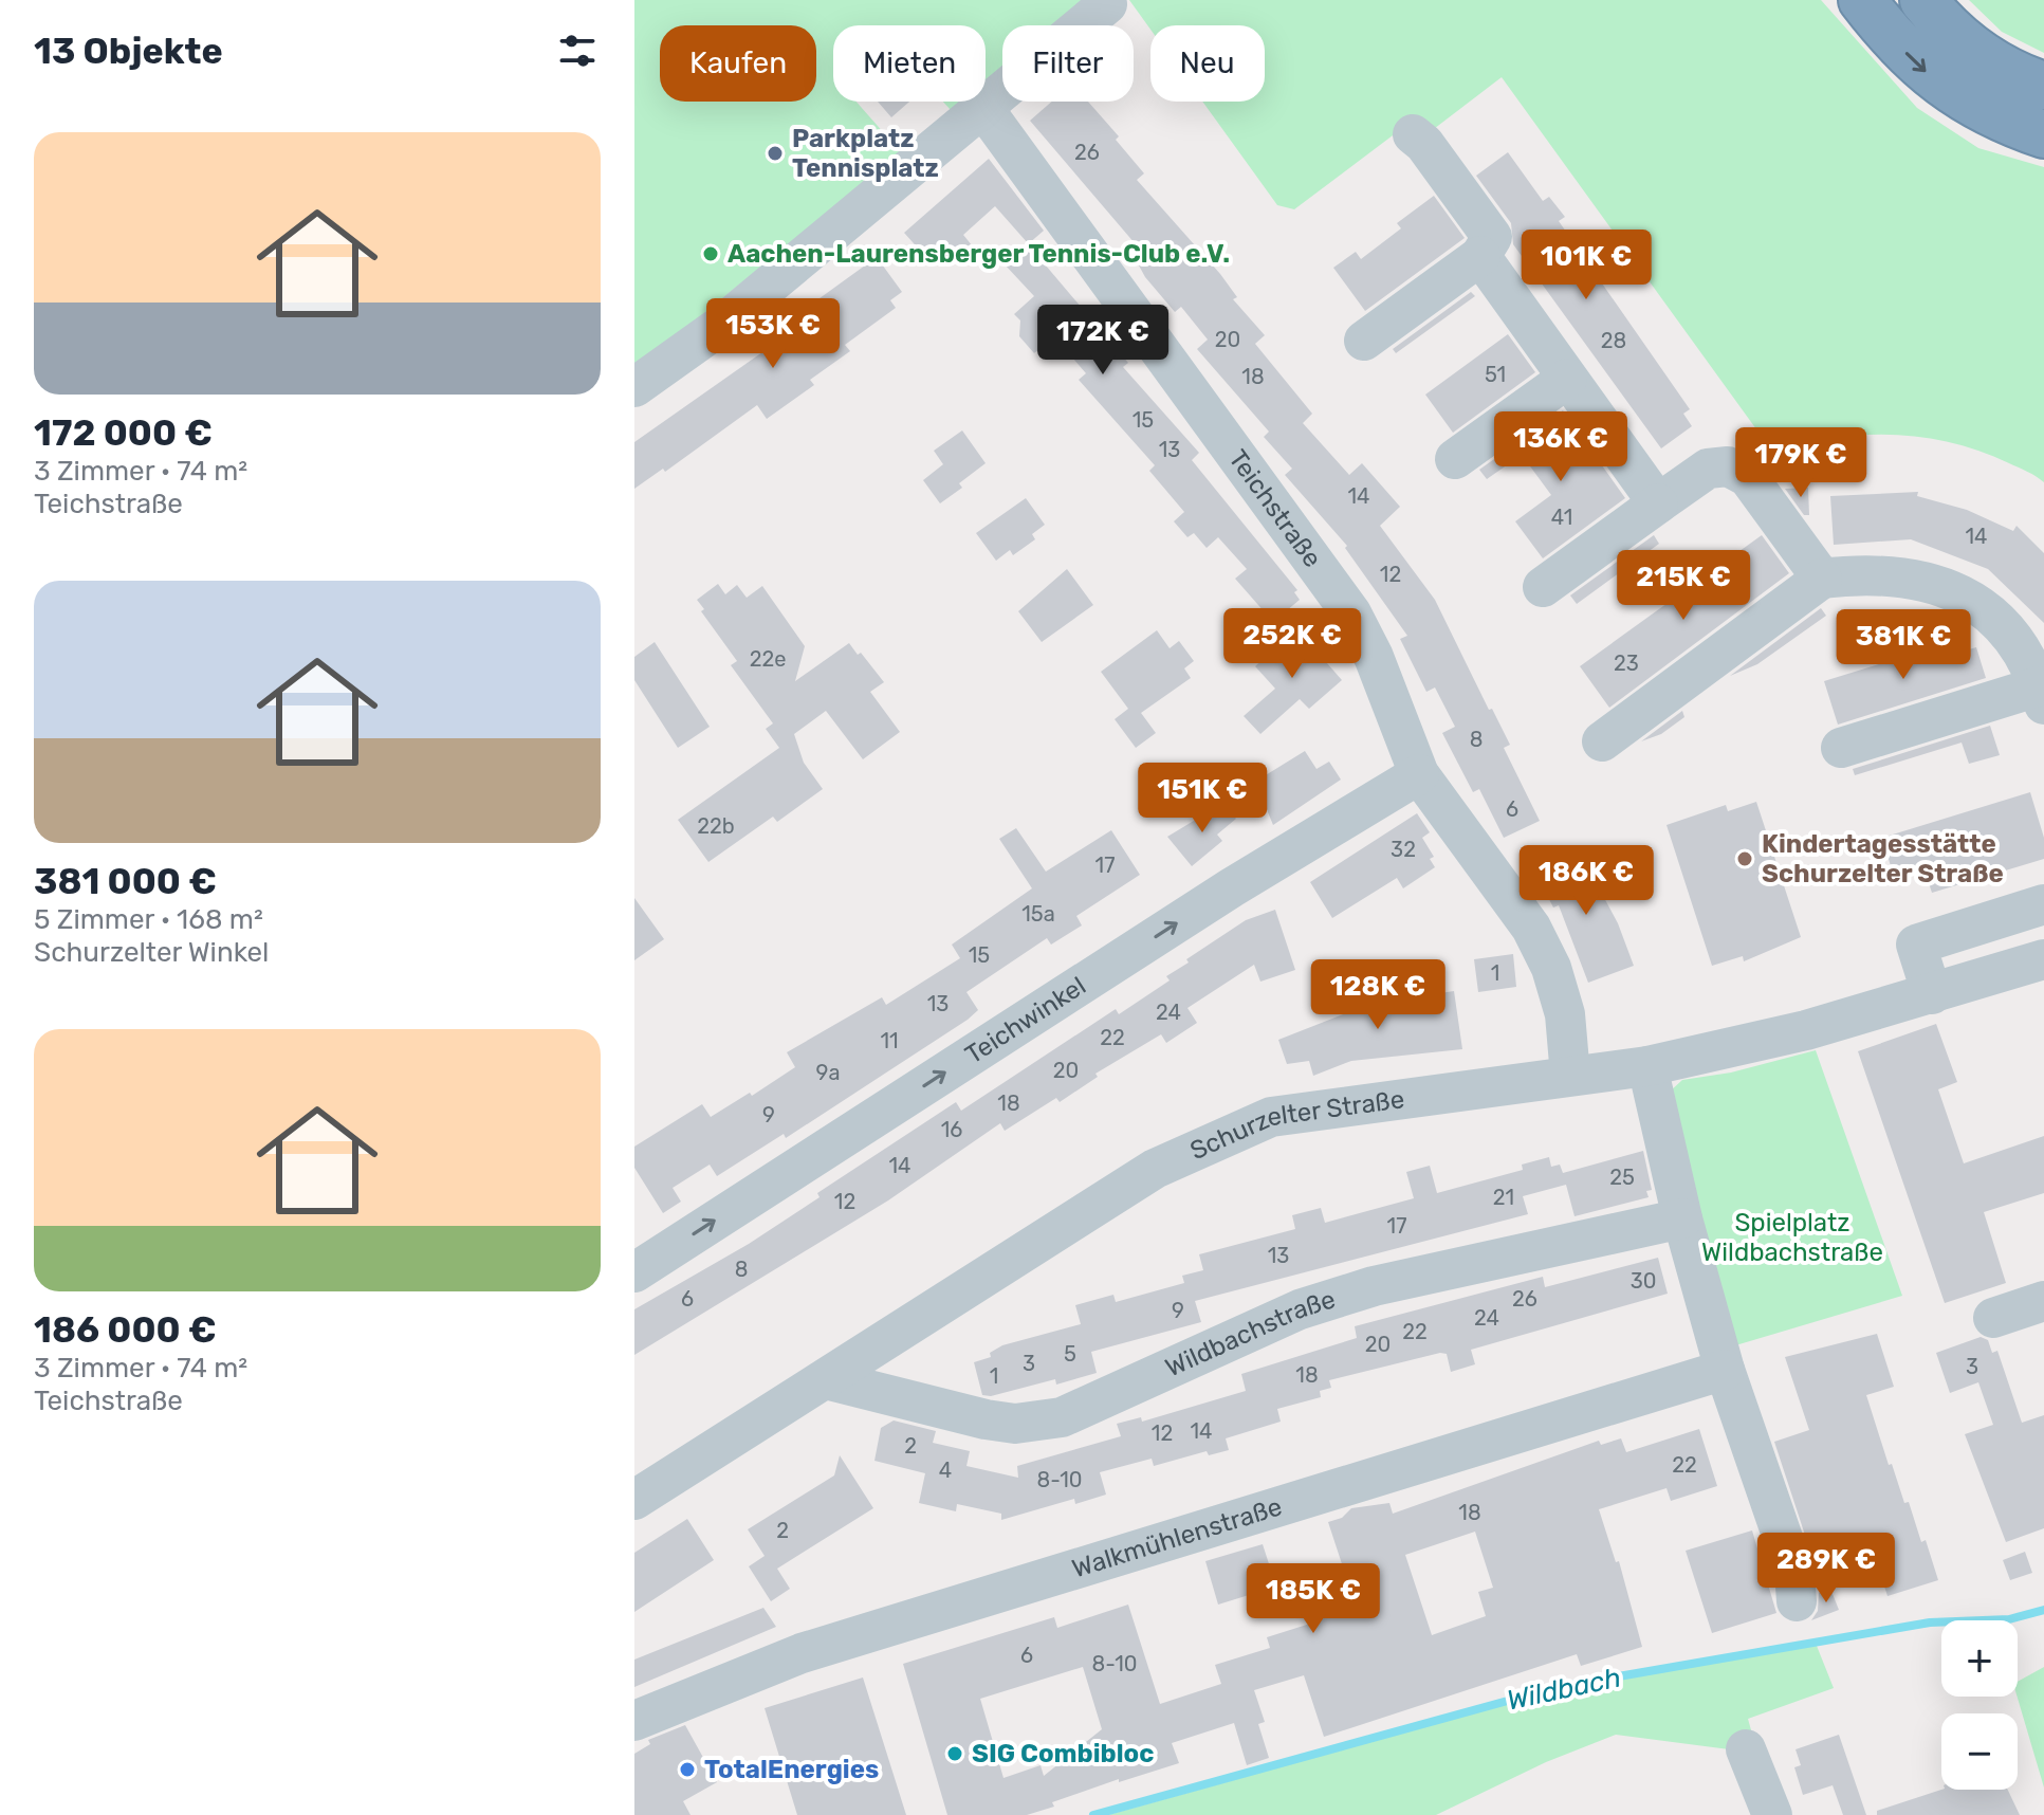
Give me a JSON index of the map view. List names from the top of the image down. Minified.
{"streets":{"street":["Teichstraße","Teichwinkel","Schurzelter Straße","Wildbachstraße","Walkmühlenstraße"]},"crossings":[["Teichstraße","Teichwinkel"],["Teichstraße","Schurzelter Straße"],["Schurzelter Straße","Wildbachstraße"]],"one_way":["Teichwinkel"],"water":["Wildbach"],"parks":["Spielplatz Wildbachstraße"],"places":["Parkplatz Tennisplatz","Aachen-Laurensberger Tennis-Club e.V.","Kindertagesstätte Schurzelter Straße","SIG Combibloc","TotalEnergies"],"house_numbers":["26","20","28","51","18","15","13","14","41","14","12","22e","23","8","6","22b","32","17","15a","15","1","13","24","22","11","20","9a","18","9","16","14","25","21","12","17","13","8","30","6","26","9","24","22","20","5","3","3","18","1","14","12","2","22","4","8-10","18","2","6","8-10"],"page":{"heading":"13 Objekte","chip":["Kaufen","Mieten","Filter","Neu"],"list":[{"name":"172 000 €","note":"3 Zimmer · 74 m² · Teichstraße"},{"name":"381 000 €","note":"5 Zimmer · 168 m² · Schurzelter Winkel"},{"name":"186 000 €","note":"3 Zimmer · 74 m² · Teichstraße"}],"price":["101K €","153K €","172K €","136K €","179K €","215K €","252K €","381K €","151K €","186K €","128K €","289K €","185K €"],"map_buttons":["+","−"]}}
